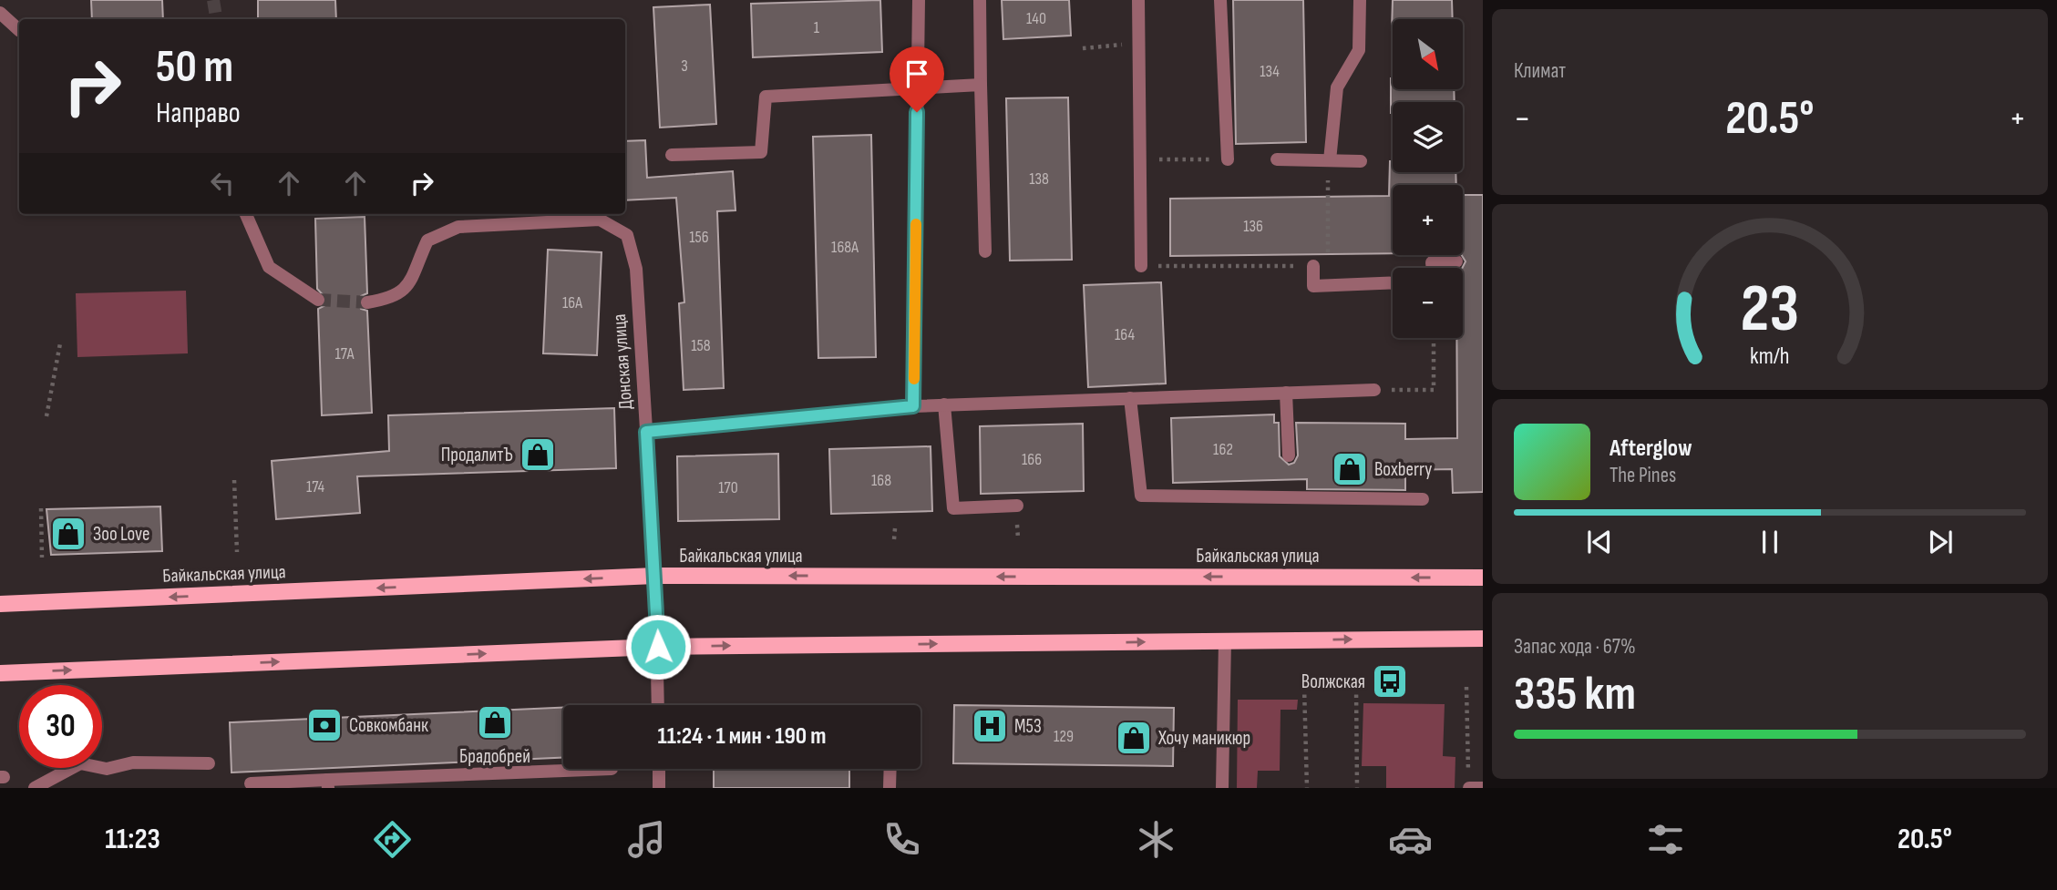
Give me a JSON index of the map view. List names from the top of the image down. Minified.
{"streets":{"main road":["Байкальская улица"],"street":["Донская улица"]},"crossings":[["Донская улица","Байкальская улица"]],"places":{"shop":["ПродалитЪ","Boxberry","Зоо Love","Брадобрей","Хочу маникюр"],"bus stop":["Волжская"],"bank":["Совкомбанк"],"hospital":["М53"]},"house_numbers":["140","1","3","134","138","136","156","168А","16А","164","158","17А","162","166","168","174","170","129"],"north":"bottom right","page":{"tile":["Климат",["Запас хода · 67%","335 km"]],"map_buttons":["+","−"],"turn":["50 m","Направо"],"heat":["−","20.5°","+"],"song":["Afterglow","The Pines"],"limit":"30","trip":"11:24 · 1 мин · 190 m","tabs":["11:23","20.5°"],"gauge":["23","km/h"]}}
